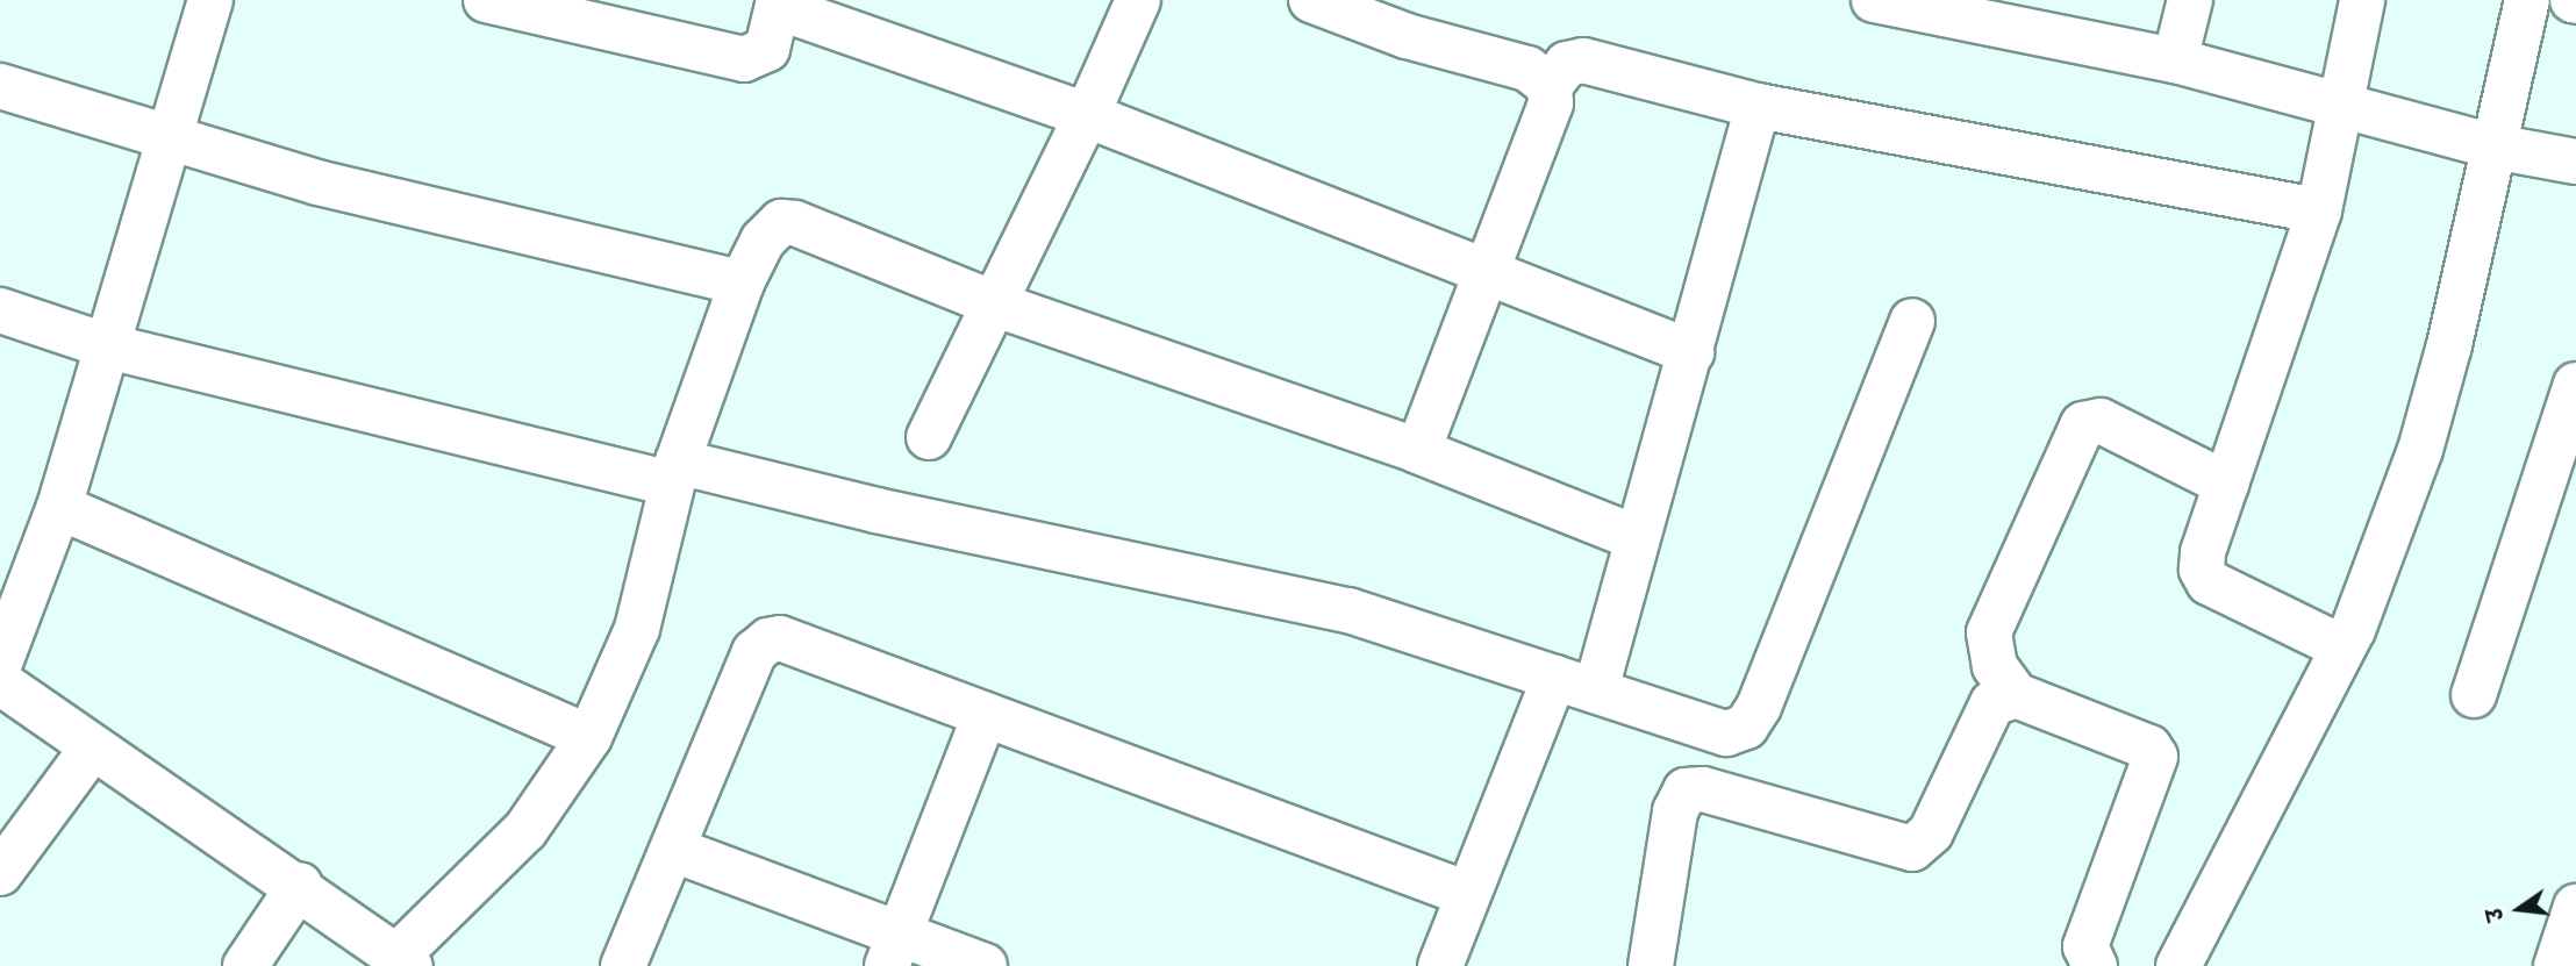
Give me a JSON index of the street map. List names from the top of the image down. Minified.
{"north":"left"}
